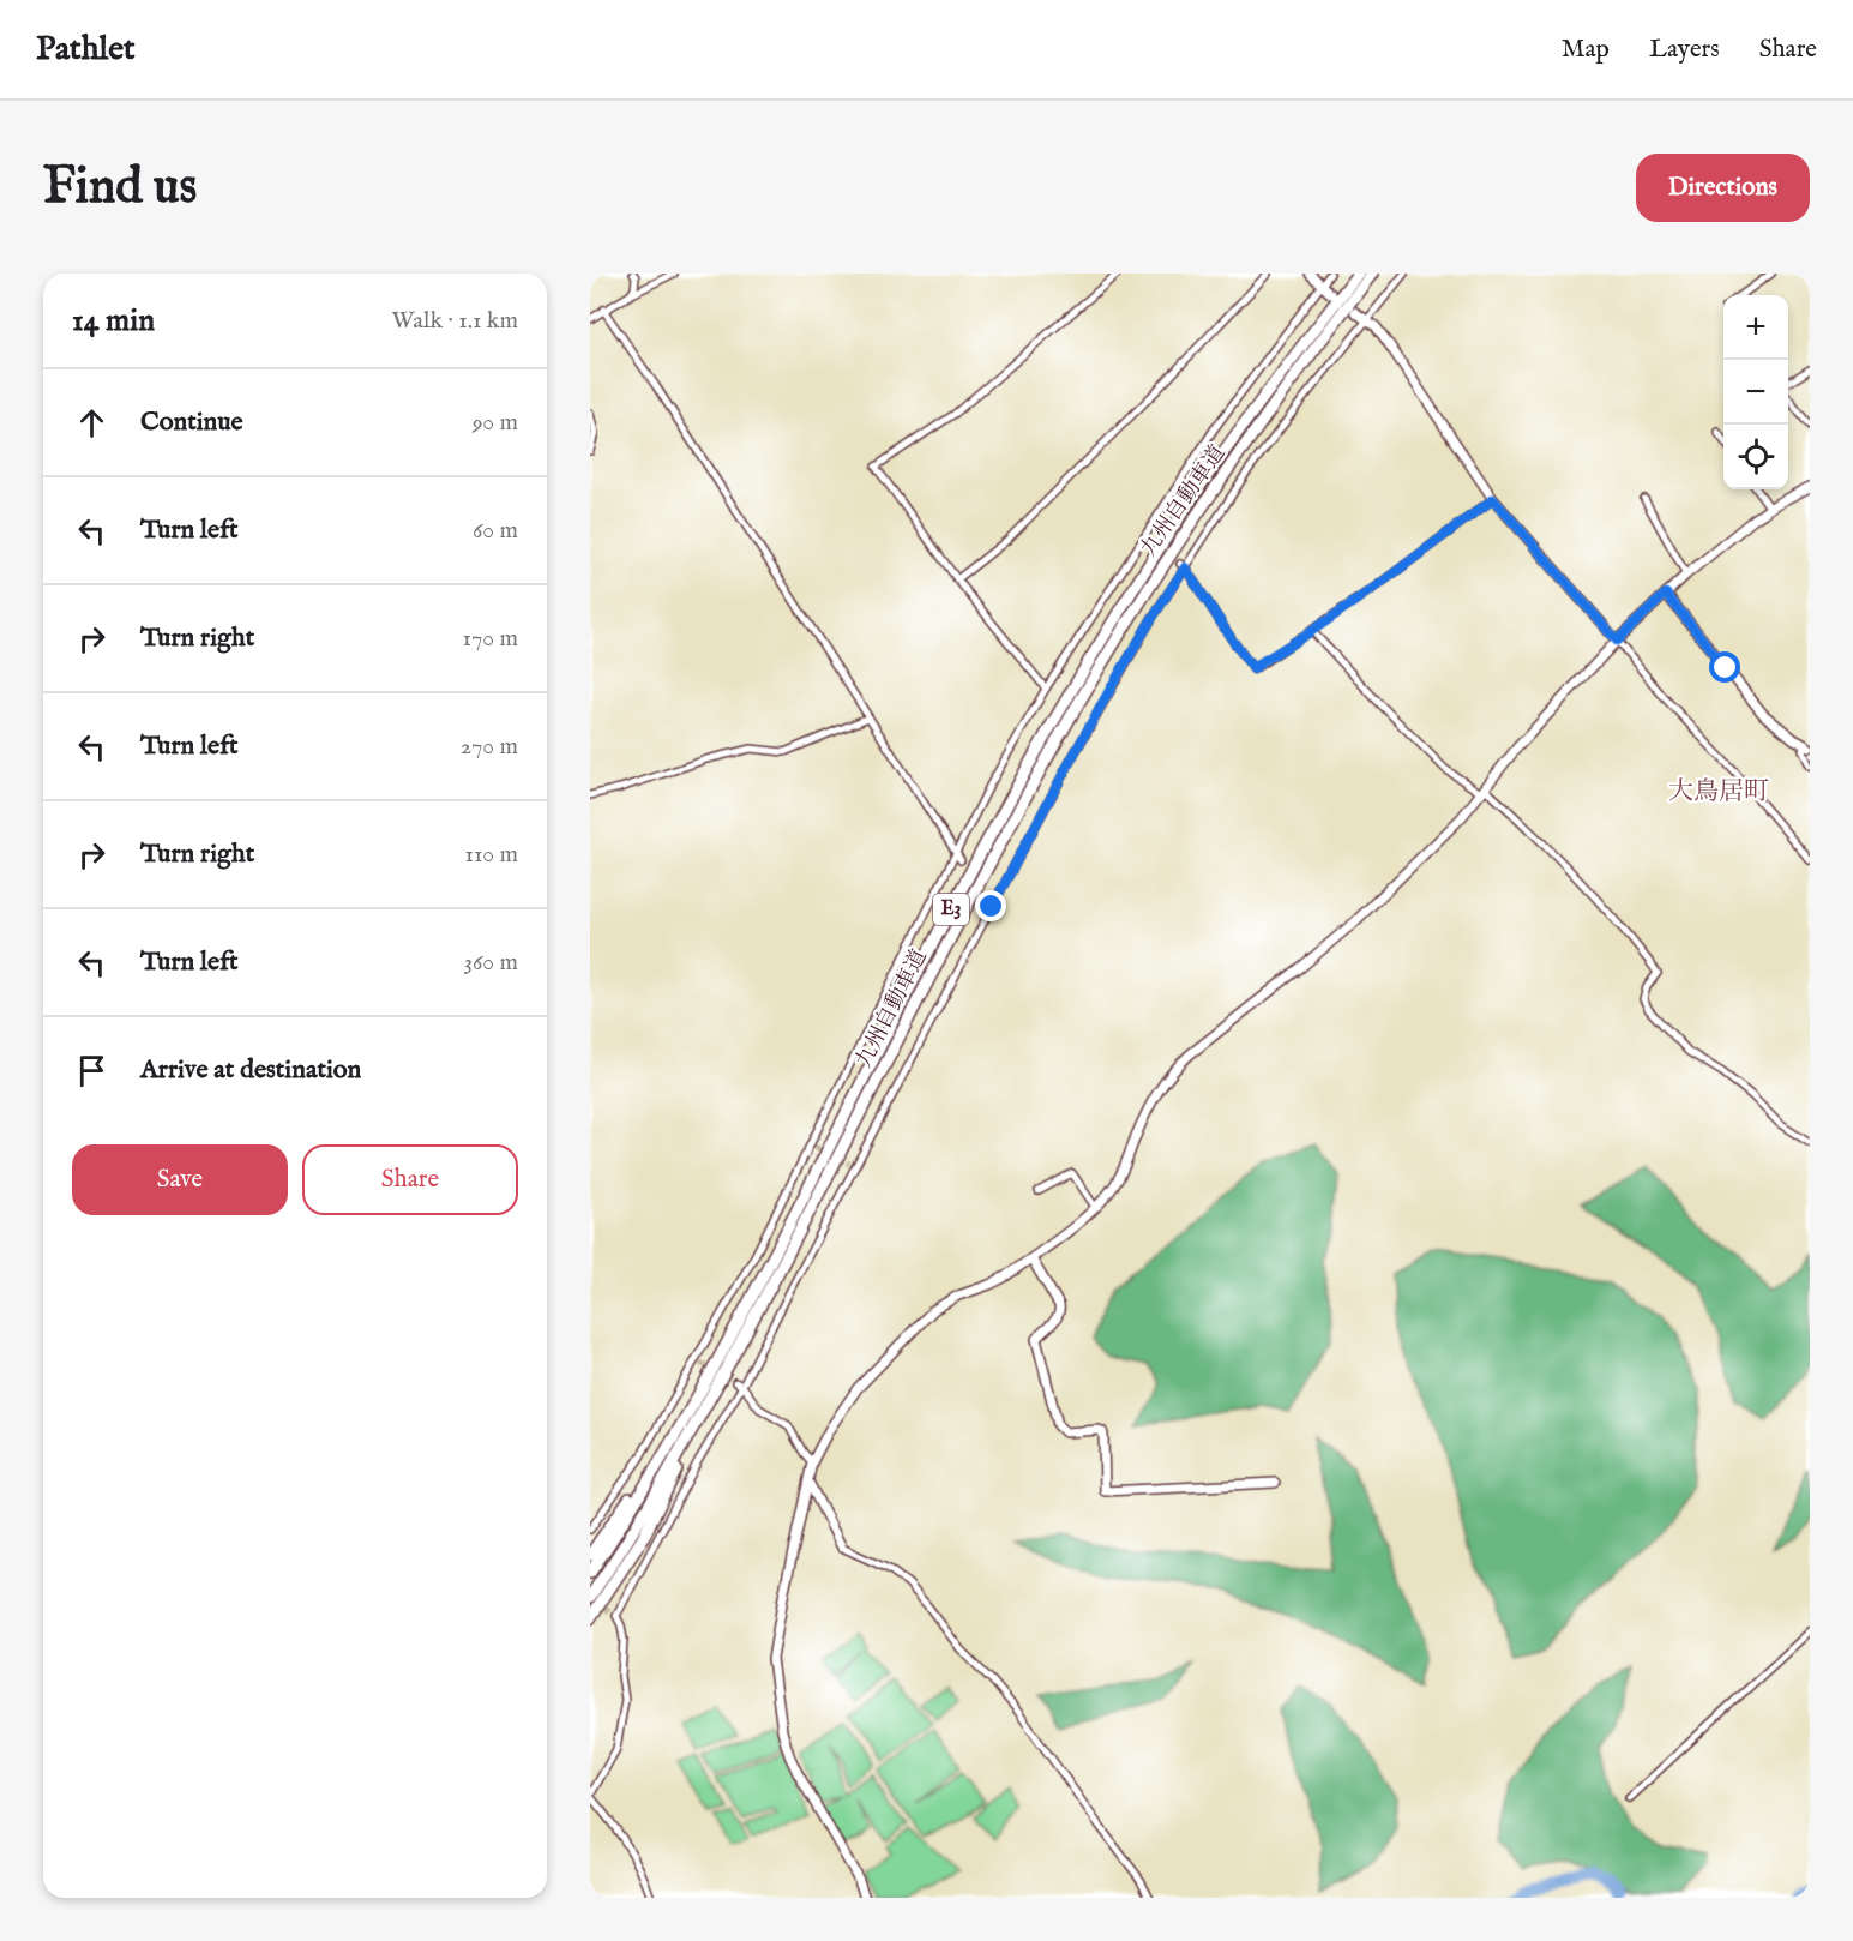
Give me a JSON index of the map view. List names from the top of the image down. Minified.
{"streets":{"highway":["九州自動車道","E3"]},"districts":["大鳥居町"],"page":{"header":"Pathlet","nav":["Map","Layers","Share"],"buttons":["Directions",["Save","Share"]],"title":"Find us","heading":["14 min","Walk · 1.1 km"],"map_buttons":["+","−"],"list":[["Continue","90 m"],["Turn left","60 m"],["Turn right","170 m"],["Turn left","270 m"],["Turn right","110 m"],["Turn left","360 m"],"Arrive at destination"]}}
